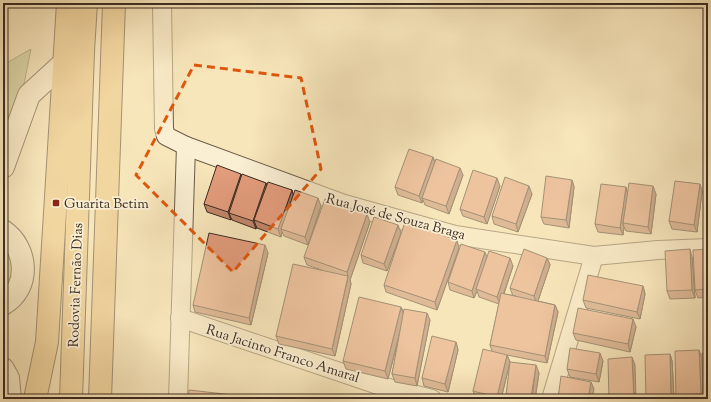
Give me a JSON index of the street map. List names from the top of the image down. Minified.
{"streets":{"main road":["Rodovia Fernão Dias"],"street":["Rua José de Souza Braga","Rua Jacinto Franco Amaral"]},"places":{"transit":["Guarita Betim"]}}
